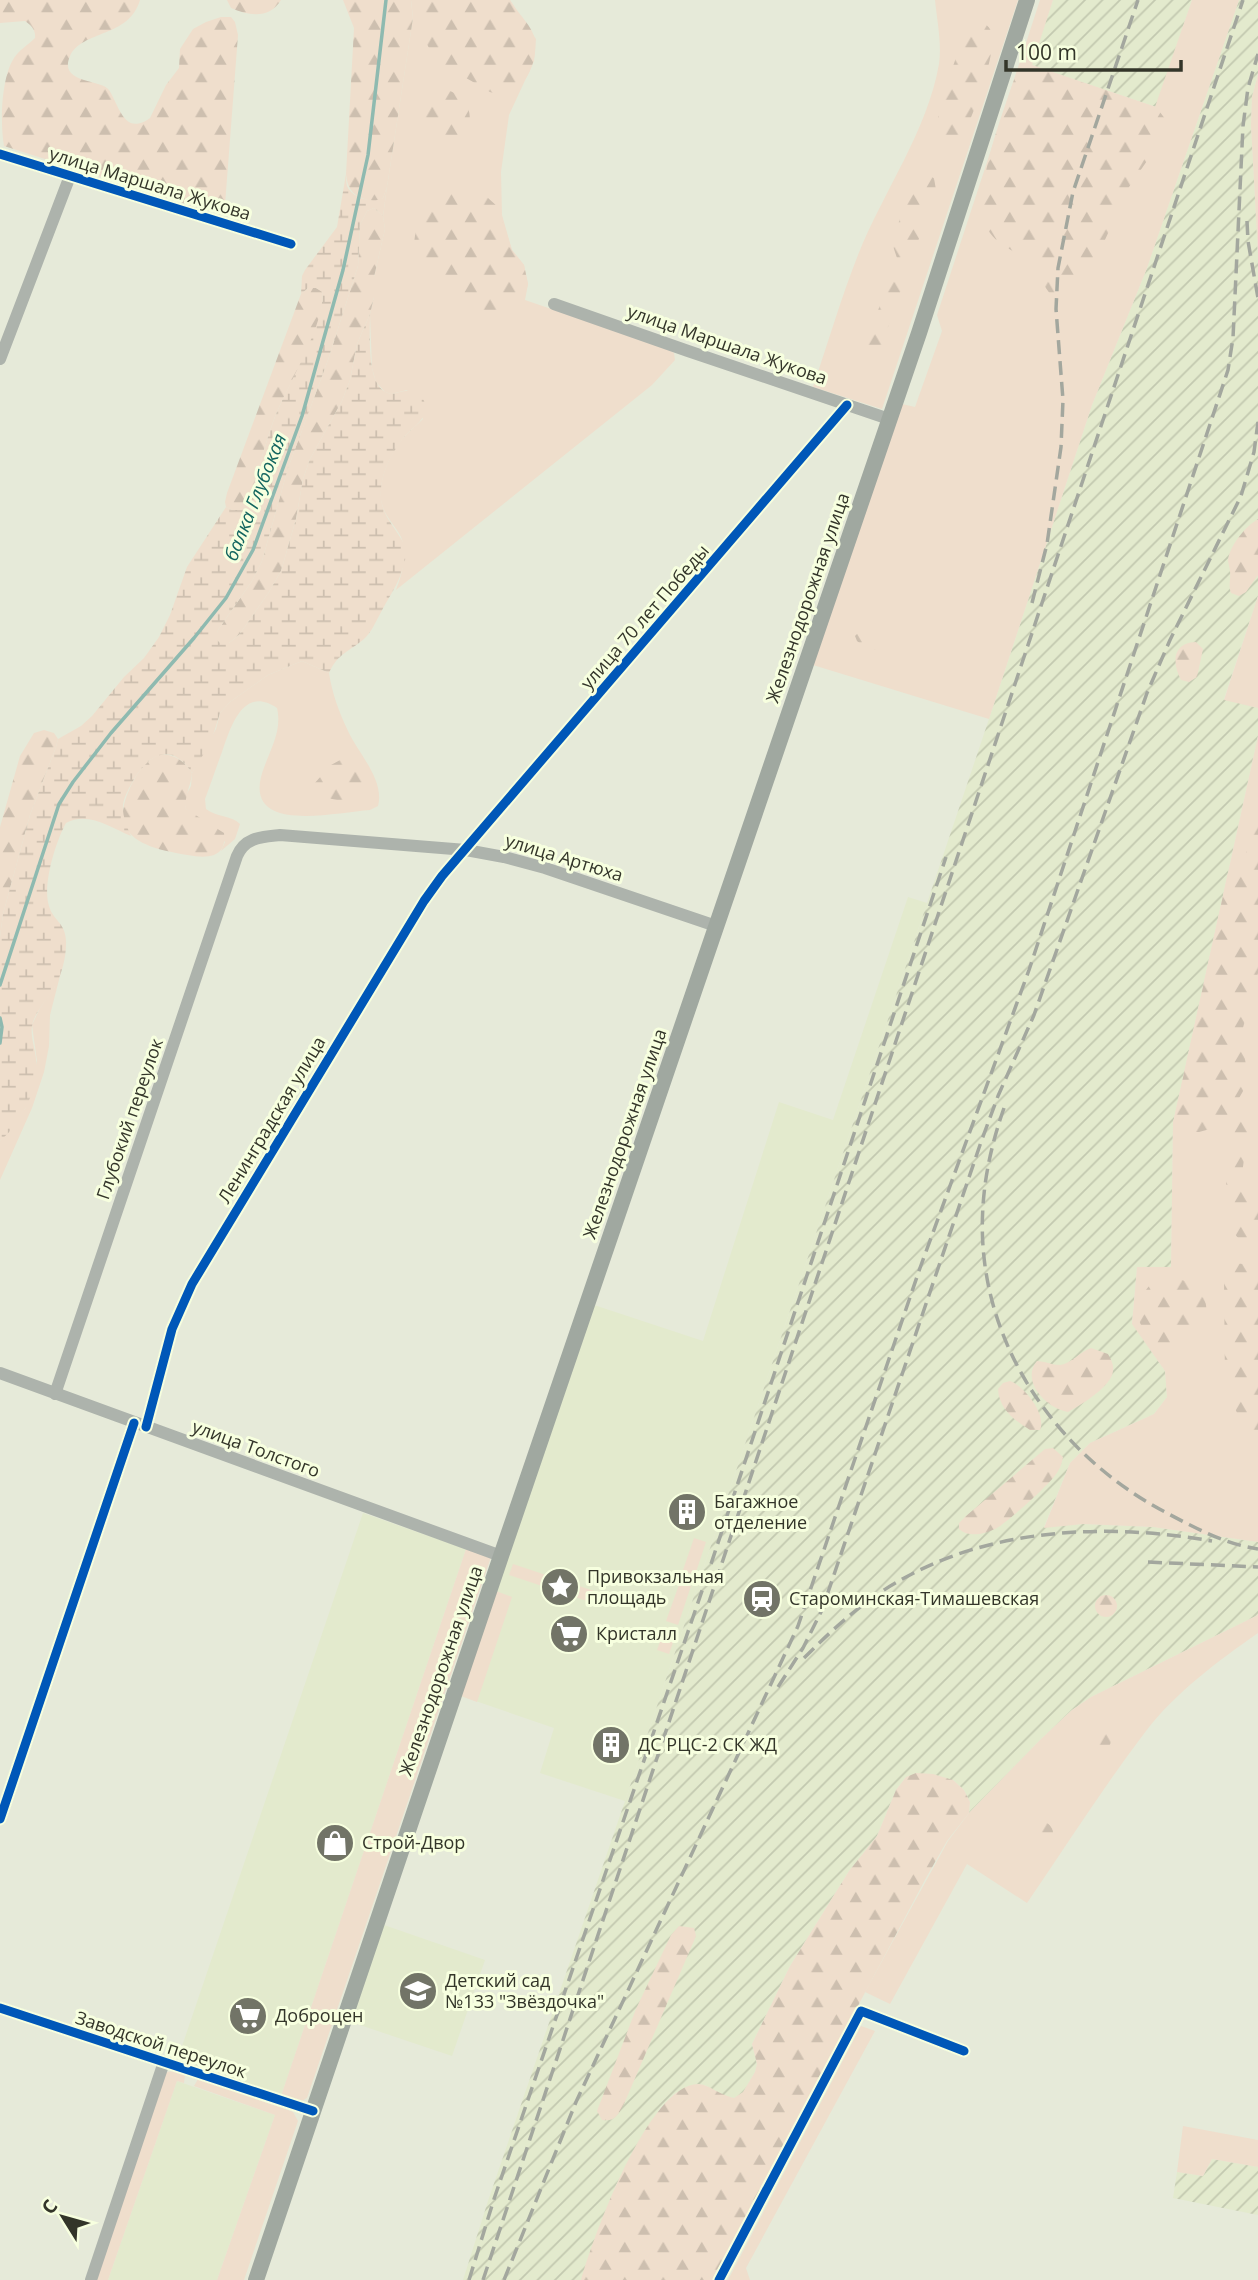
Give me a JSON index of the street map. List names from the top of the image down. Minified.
{"streets":{"main road":["Железнодорожная улица"],"street":["улица Маршала Жукова","улица 70 лет Победы","улица Артюха","Глубокий переулок","Ленинградская улица","улица Толстого","Заводской переулок"]},"crossings":[["улица Маршала Жукова","Железнодорожная улица"],["улица Маршала Жукова","улица 70 лет Победы"],["Железнодорожная улица","улица Артюха"],["Железнодорожная улица","улица Толстого"],["Железнодорожная улица","Заводской переулок"],["улица 70 лет Победы","улица Артюха"],["улица 70 лет Победы","Ленинградская улица"],["улица Артюха","Глубокий переулок"],["улица Артюха","Ленинградская улица"],["Глубокий переулок","улица Толстого"],["Ленинградская улица","улица Толстого"]],"water":["балка Глубокая"],"places":{"building":["Багажное отделение","ДС РЦС-2 СК ЖД"],"place":["Привокзальная площадь"],"station":["Староминская-Тимашевская"],"supermarket":["Кристалл","Доброцен"],"shop":["Строй-Двор"],"school or university":["Детский сад №133 \"Звёздочка\""]},"scale_bar":"100 m","north":"top left"}
